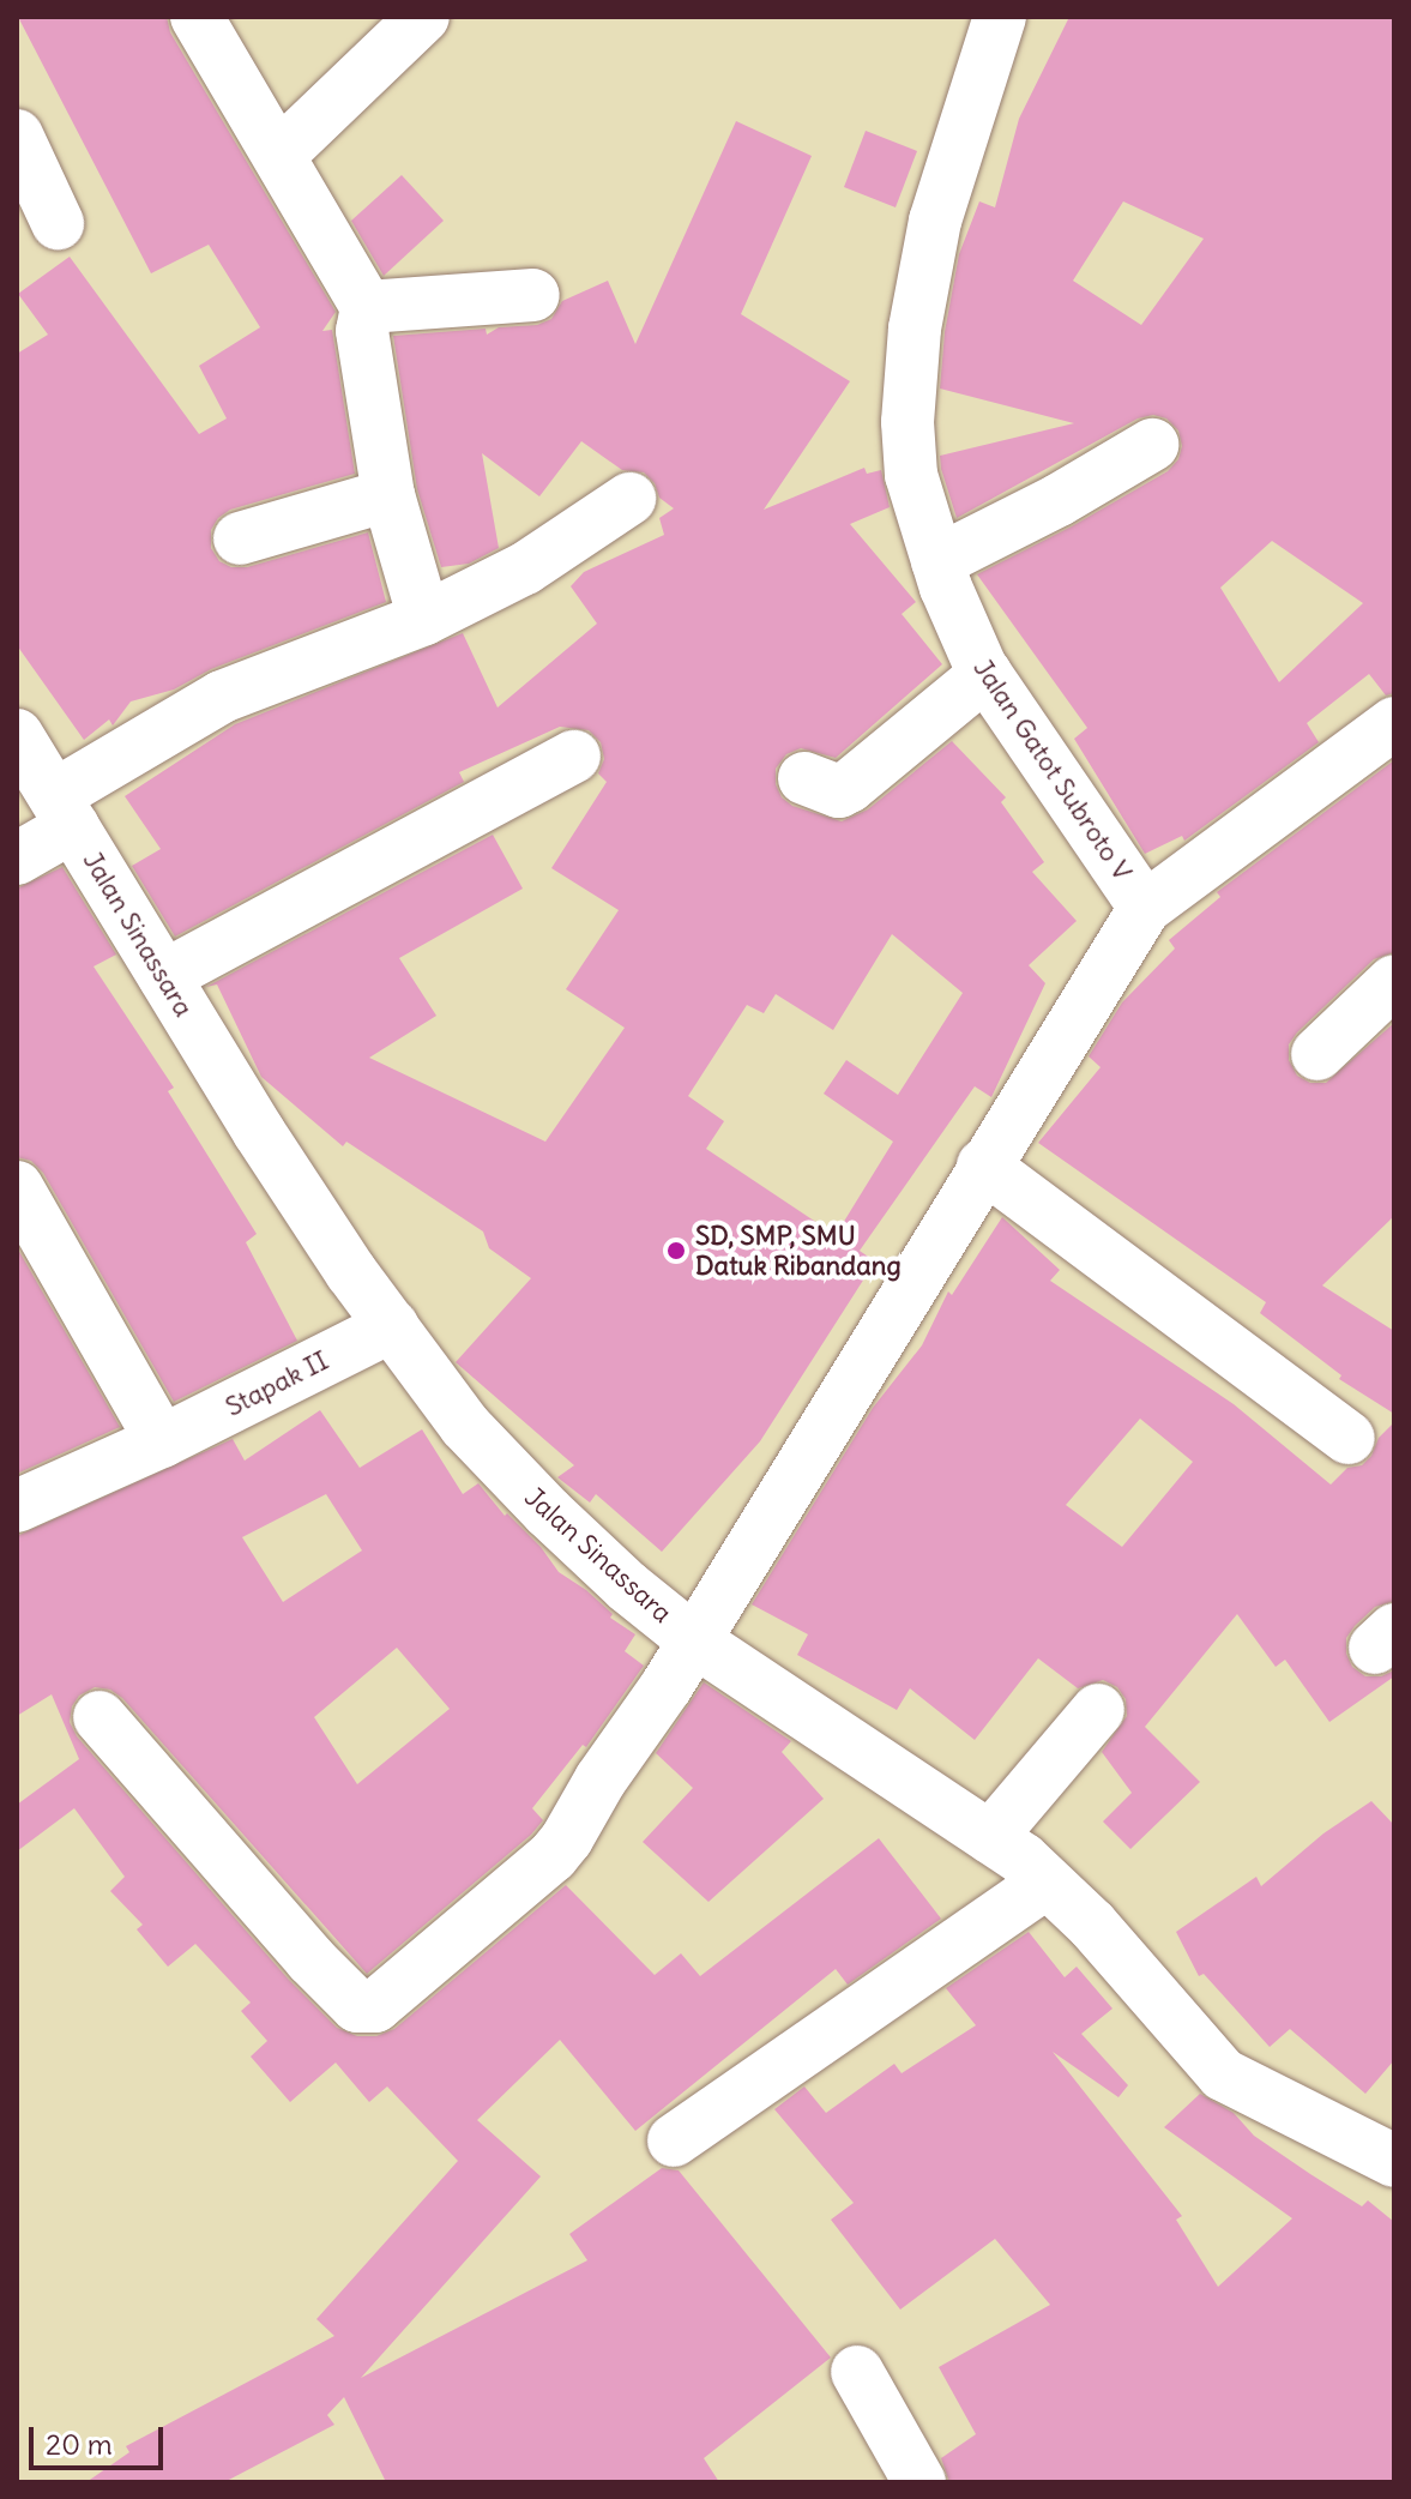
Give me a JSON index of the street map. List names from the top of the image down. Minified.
{"streets":{"street":["Jalan Gatot Subroto V","Jalan Sinassara","Stapak II"]},"crossings":[["Jalan Sinassara","Stapak II"]],"places":["SD, SMP, SMU Datuk Ribandang"],"scale_bar":"20 m"}
